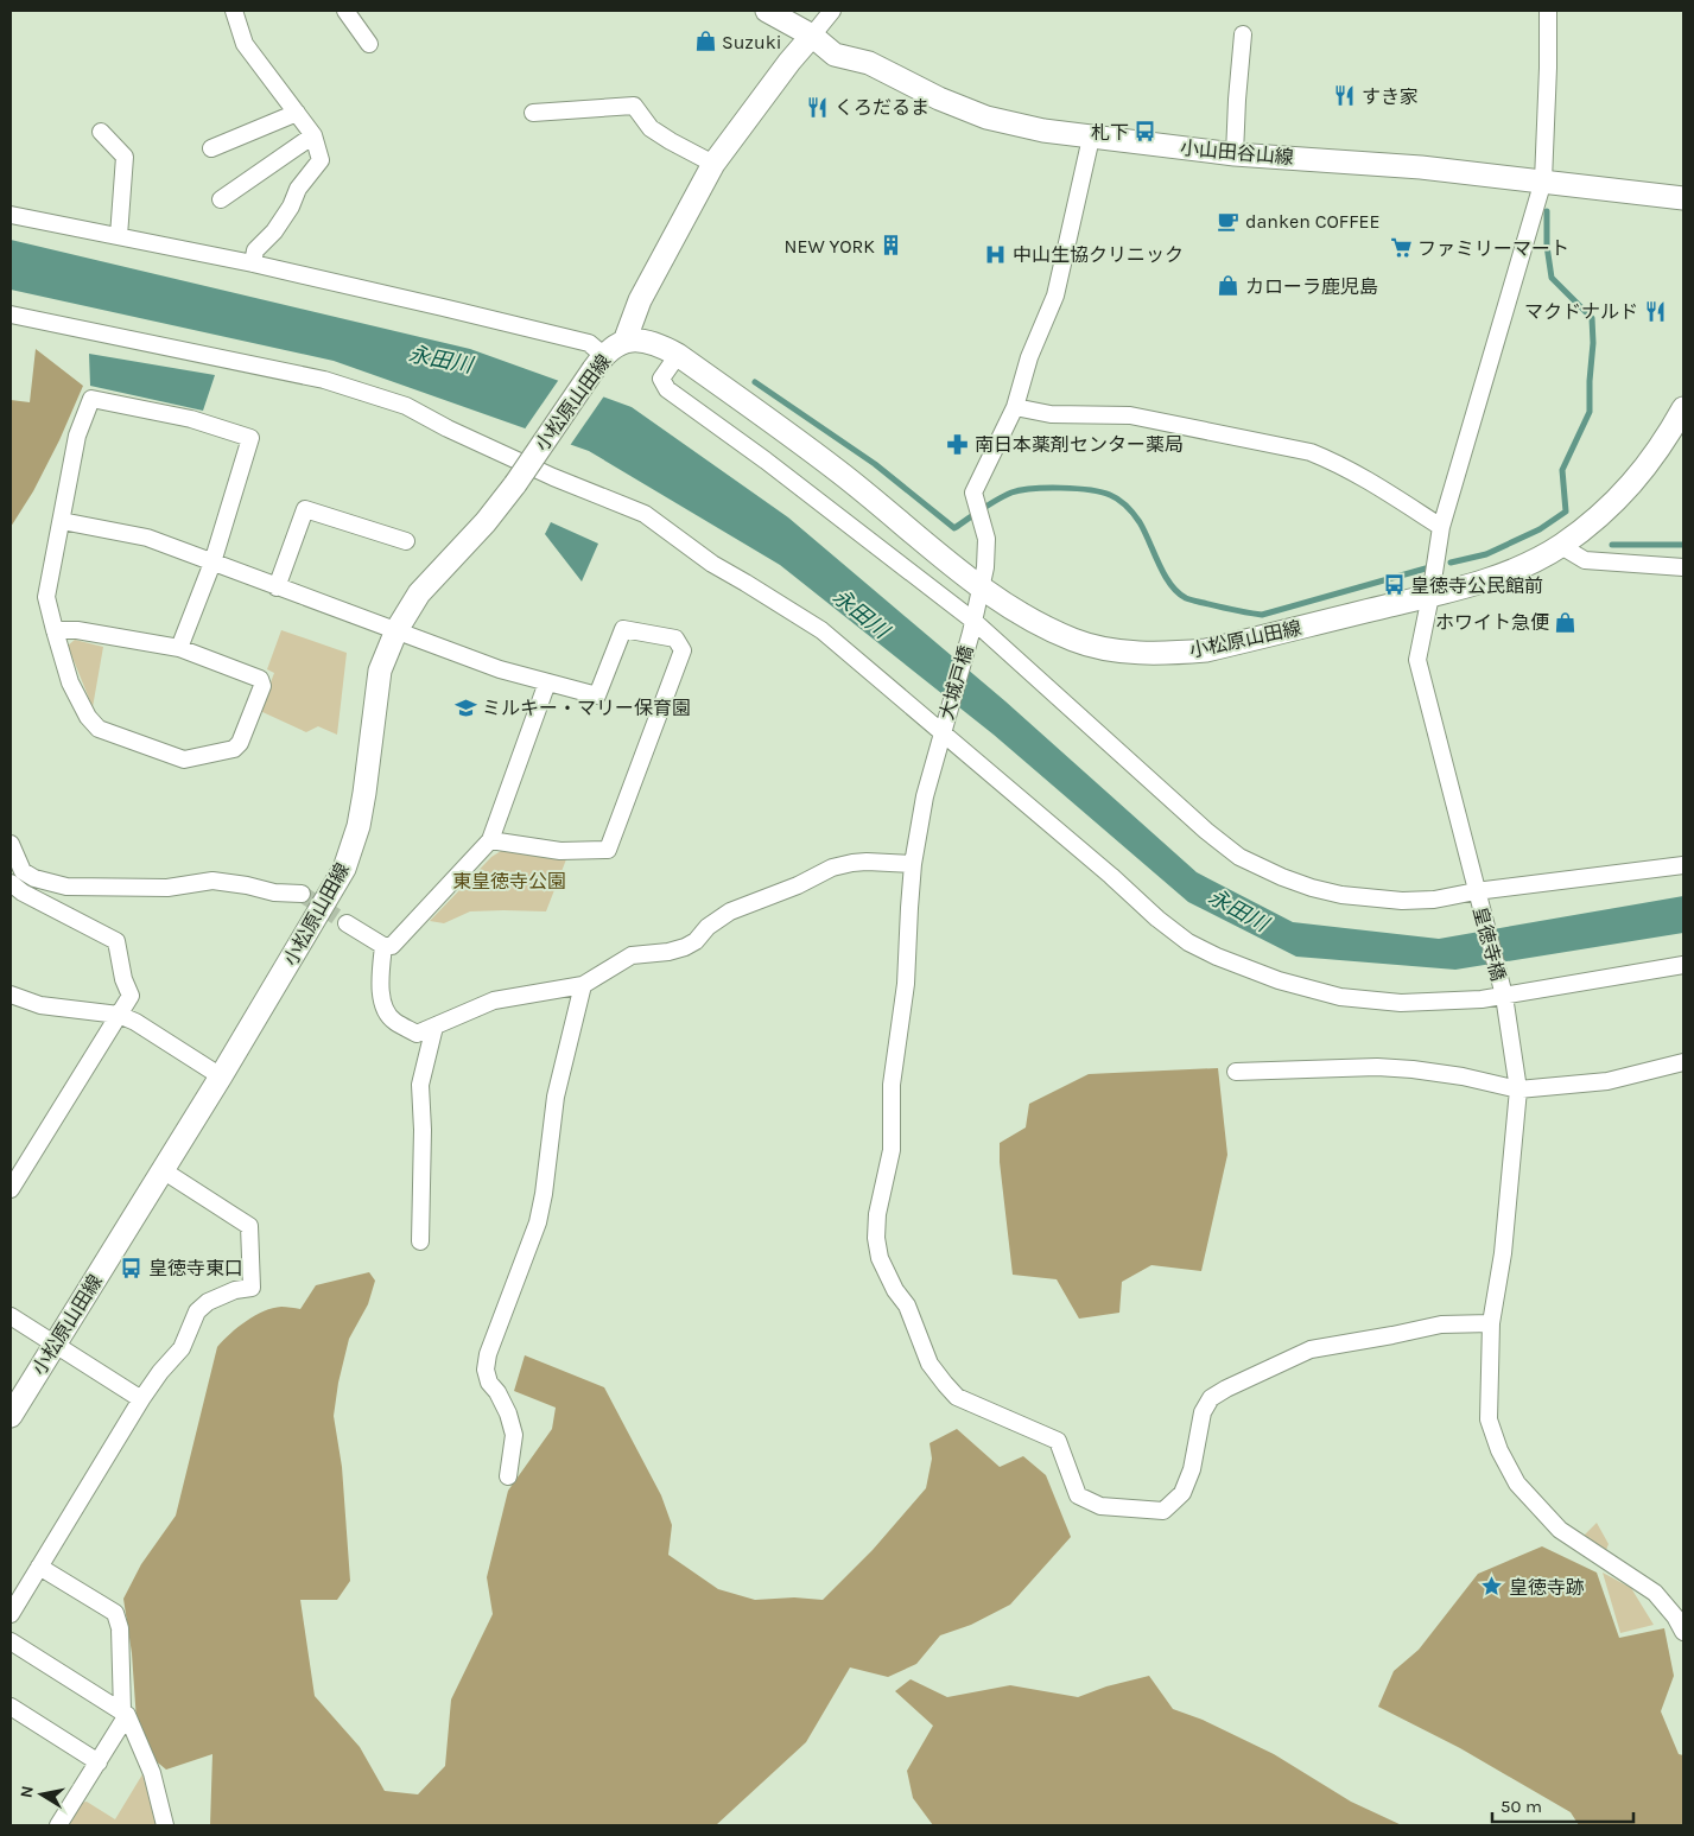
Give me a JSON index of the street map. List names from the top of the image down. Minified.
{"streets":{"street":["小山田谷山線","小松原山田線","大城戸橋","皇徳寺橋"]},"crossings":[["小山田谷山線","皇徳寺橋"],["小松原山田線","大城戸橋"],["小松原山田線","皇徳寺橋"],["大城戸橋","皇徳寺橋"]],"water":["永田川"],"parks":["東皇徳寺公園"],"places":{"shop":["Suzuki","カローラ鹿児島","ホワイト急便"],"restaurant":["すき家","くろだるま","マクドナルド"],"bus stop":["札下","皇徳寺公民館前","皇徳寺東口"],"cafe":["danken COFFEE"],"building":["NEW YORK"],"supermarket":["ファミリーマート"],"hospital":["中山生協クリニック"],"pharmacy":["南日本薬剤センター薬局"],"school or university":["ミルキー・マリー保育園"],"place":["皇徳寺跡"]},"scale_bar":"50 m","north":"left"}
